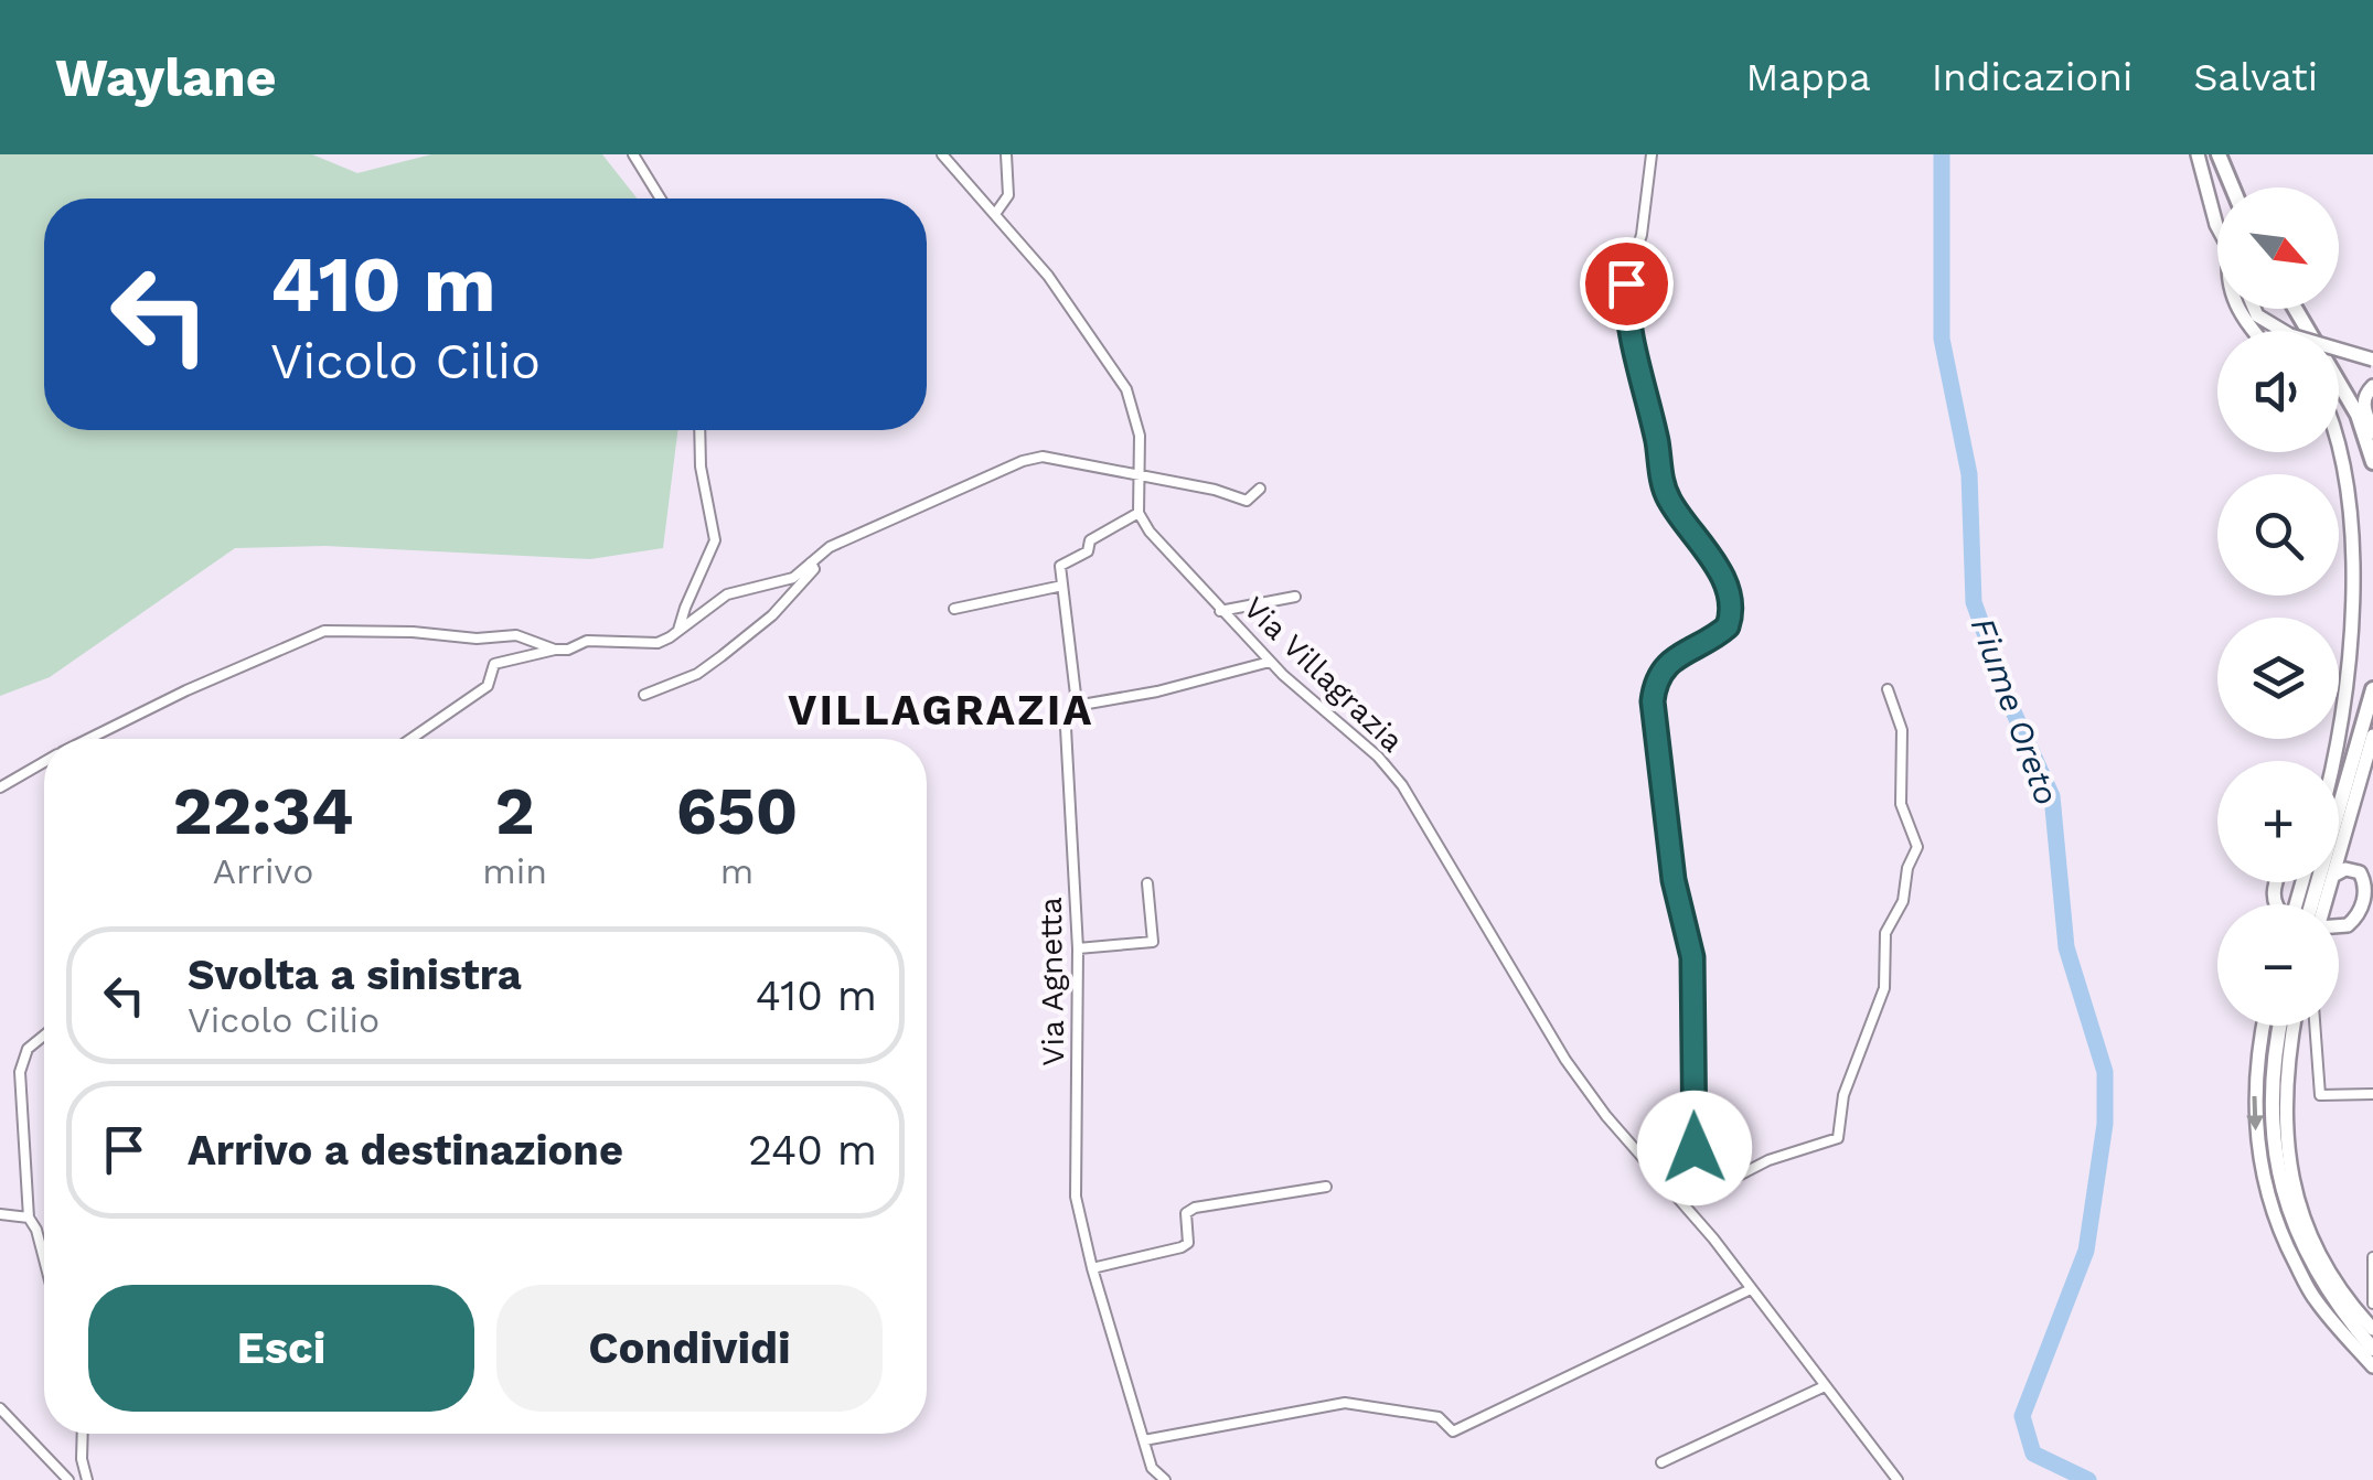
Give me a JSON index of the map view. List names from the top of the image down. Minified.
{"streets":{"street":["Via Villagrazia","Via Agnetta"]},"districts":["VILLAGRAZIA"],"water":["Fiume Oreto"],"north":"bottom right","page":{"header":"Waylane","nav":["Mappa","Indicazioni","Salvati"],"map_buttons":["+","−"],"turn":["410 m","Vicolo Cilio"],"eta":["22:34","Arrivo","2","min","650","m"],"list":[{"name":"Svolta a sinistra","note":"Vicolo Cilio","value":"410 m"},{"name":"Arrivo a destinazione","value":"240 m"}],"buttons":["Esci","Condividi"]}}
